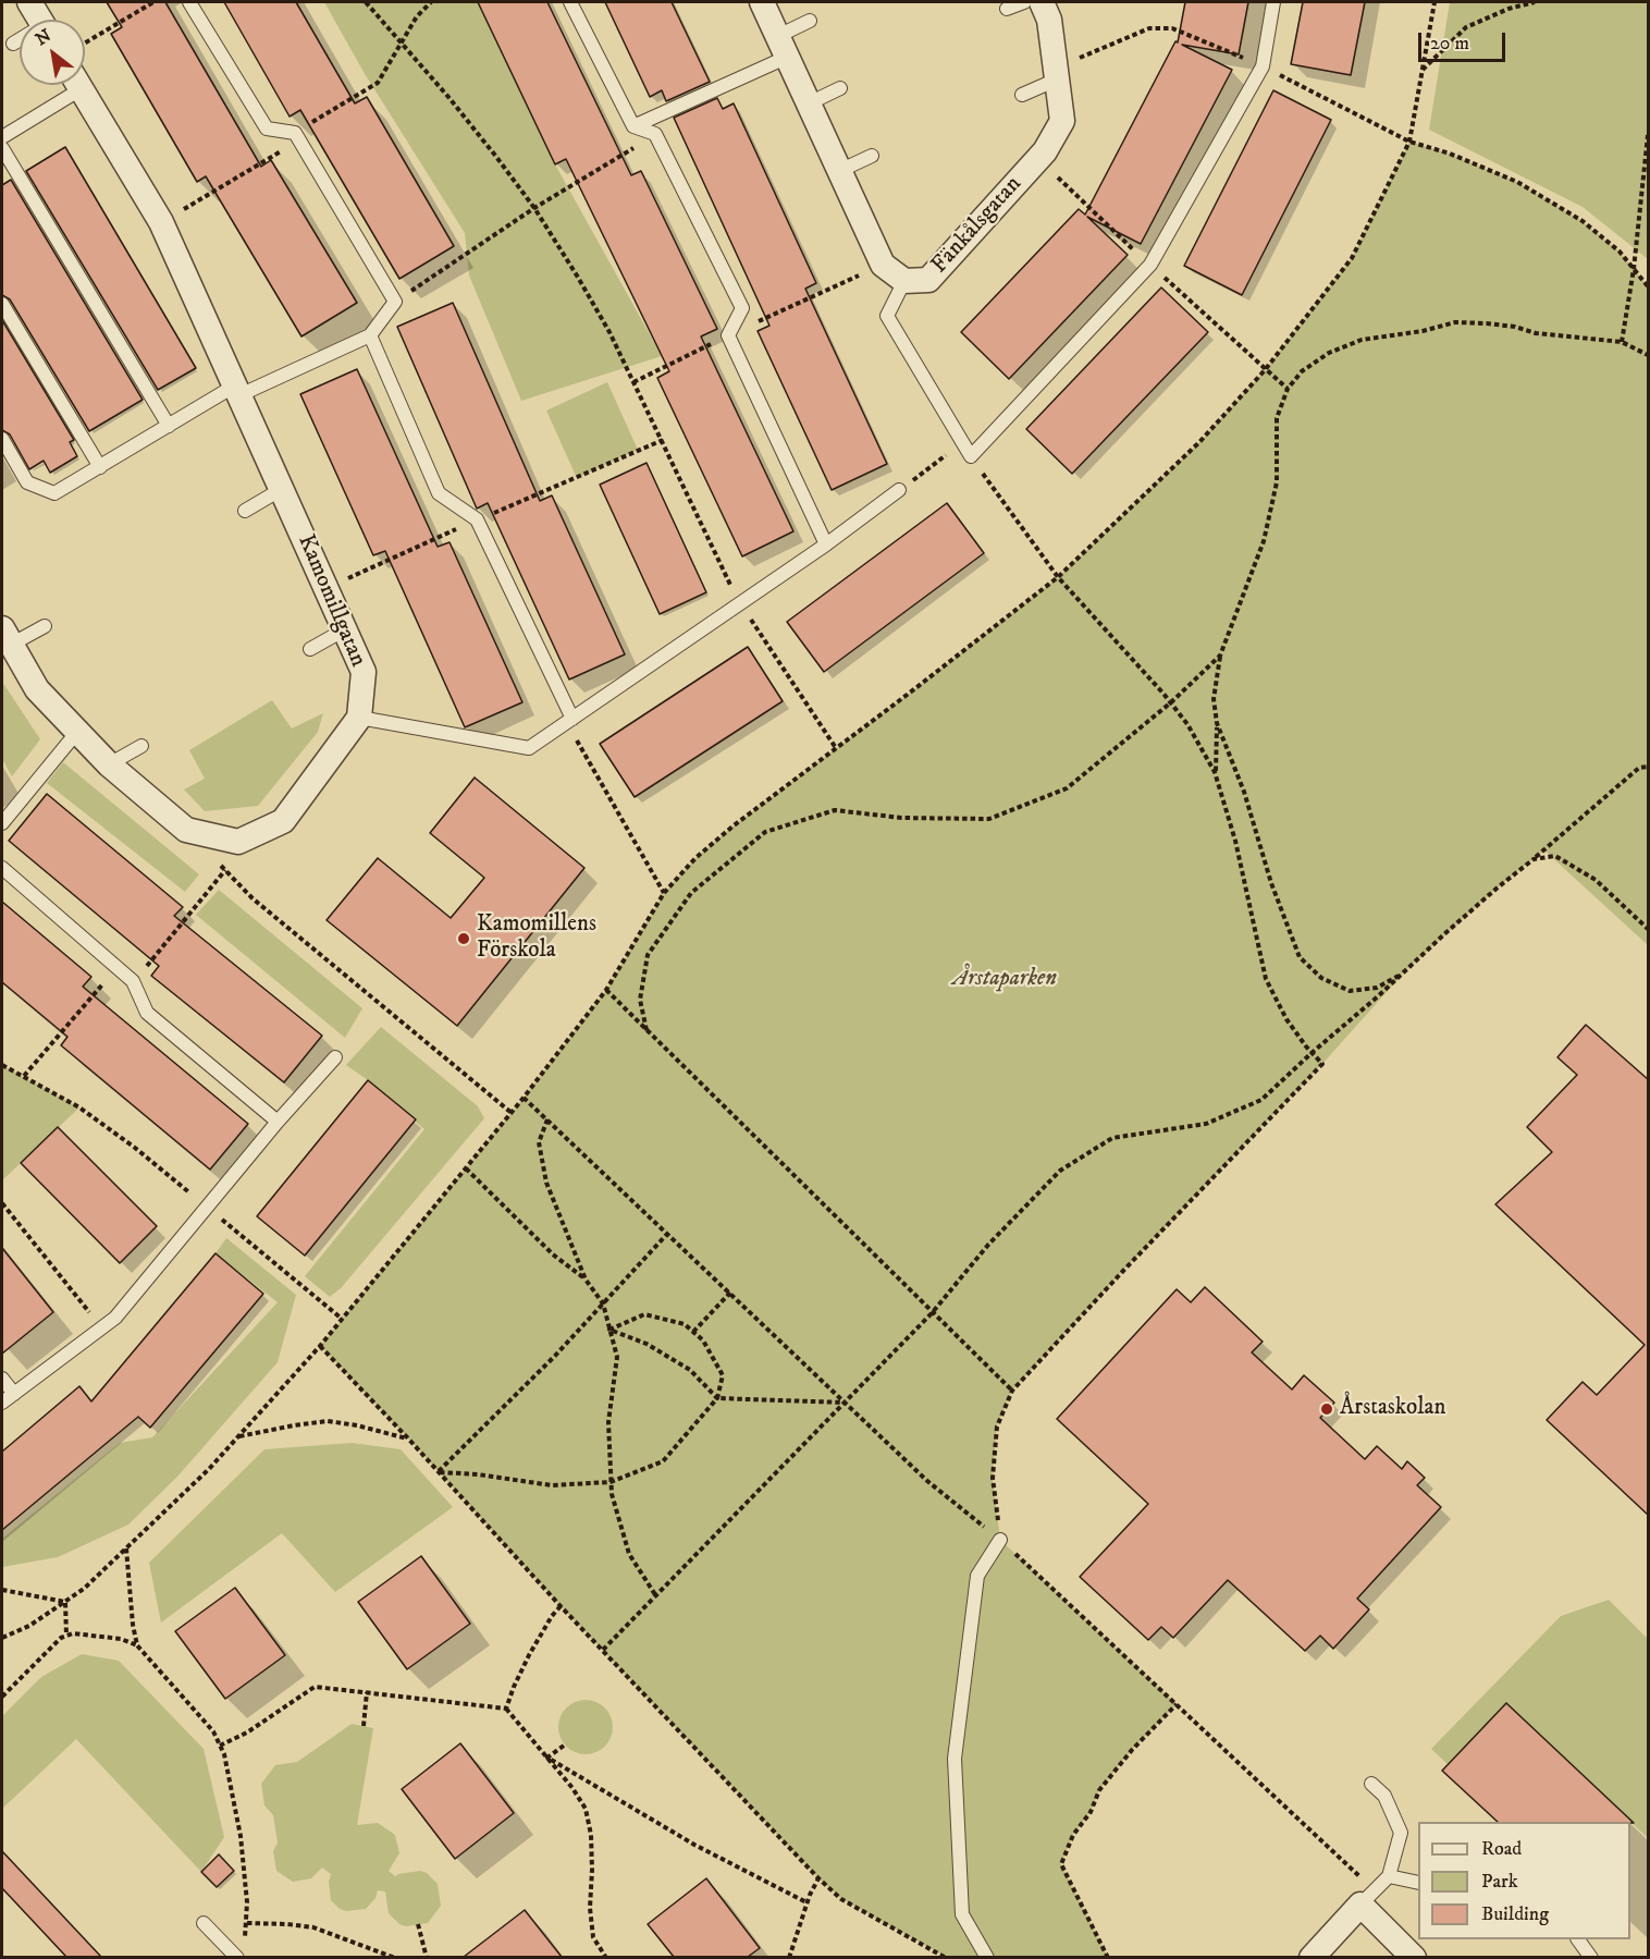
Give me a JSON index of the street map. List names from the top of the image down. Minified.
{"streets":{"street":["Fänkålsgatan","Kamomillgatan"]},"parks":["Årstaparken"],"places":["Kamomillens Förskola","Årstaskolan"],"legend":["Road","Park","Building"],"scale_bar":"20 m","north":"top left"}
